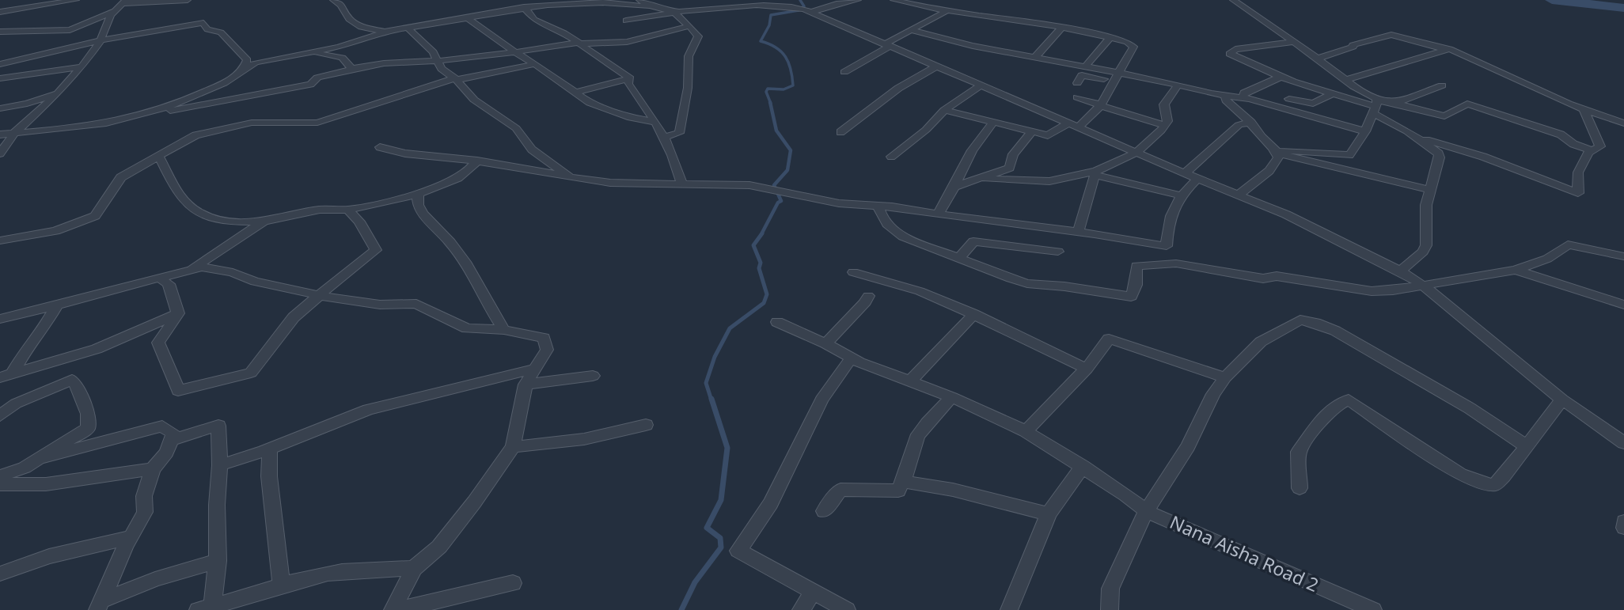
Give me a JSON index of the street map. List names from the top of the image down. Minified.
{"streets":{"street":["Nana Aisha Road 2"]}}
